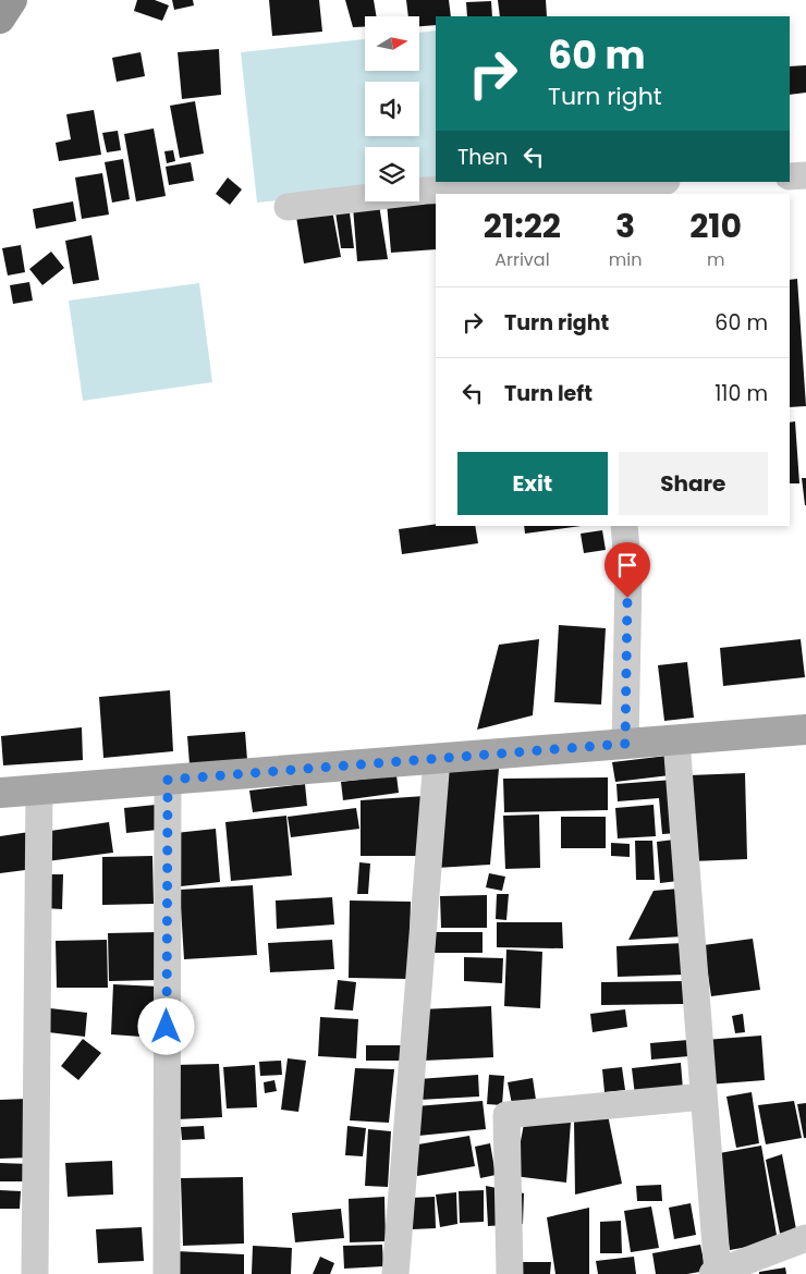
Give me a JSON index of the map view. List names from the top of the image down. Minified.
{"north":"right","page":{"turn":["60 m","Turn right"],"then":"Then","eta":["21:22","Arrival","3","min","210","m"],"list":[{"name":"Turn right","value":"60 m"},{"name":"Turn left","value":"110 m"}],"buttons":["Exit","Share"]}}
